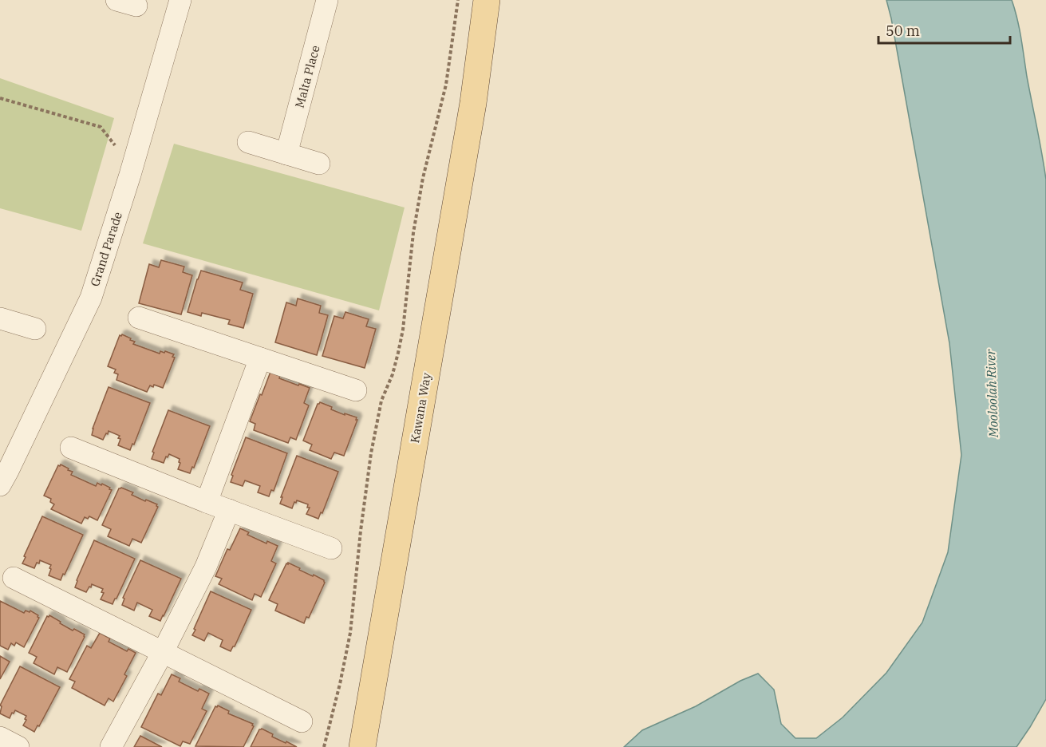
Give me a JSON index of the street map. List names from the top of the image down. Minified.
{"streets":{"main road":["Kawana Way"],"street":["Malta Place","Grand Parade"]},"water":["Mooloolah River"],"scale_bar":"50 m"}
